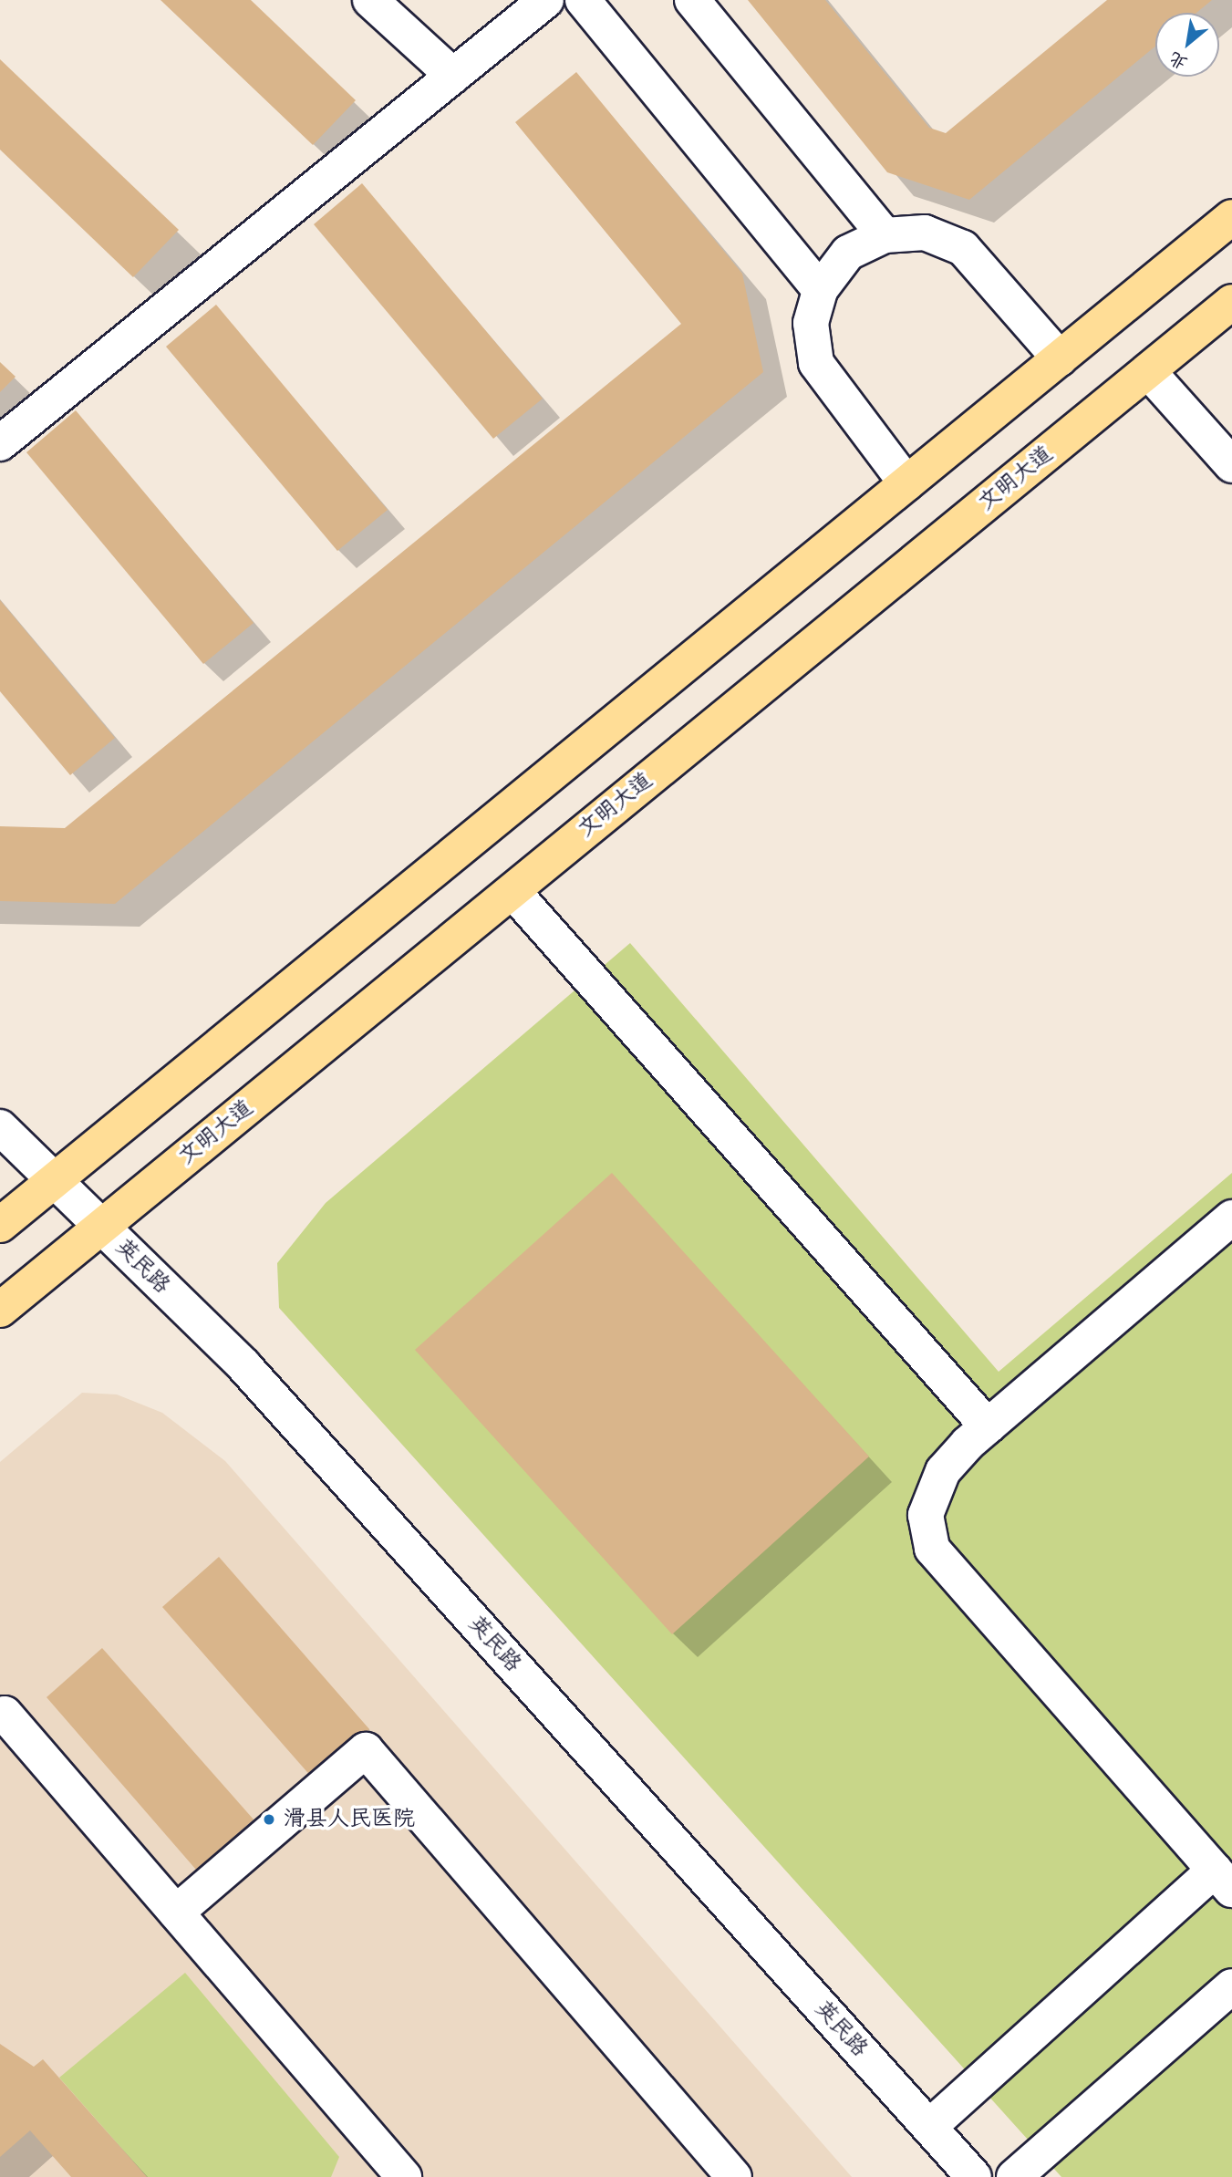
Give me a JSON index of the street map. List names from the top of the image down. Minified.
{"streets":{"main road":["文明大道"],"street":["英民路"]},"crossings":[["文明大道","英民路"]],"places":["滑县人民医院"],"north":"bottom left"}
